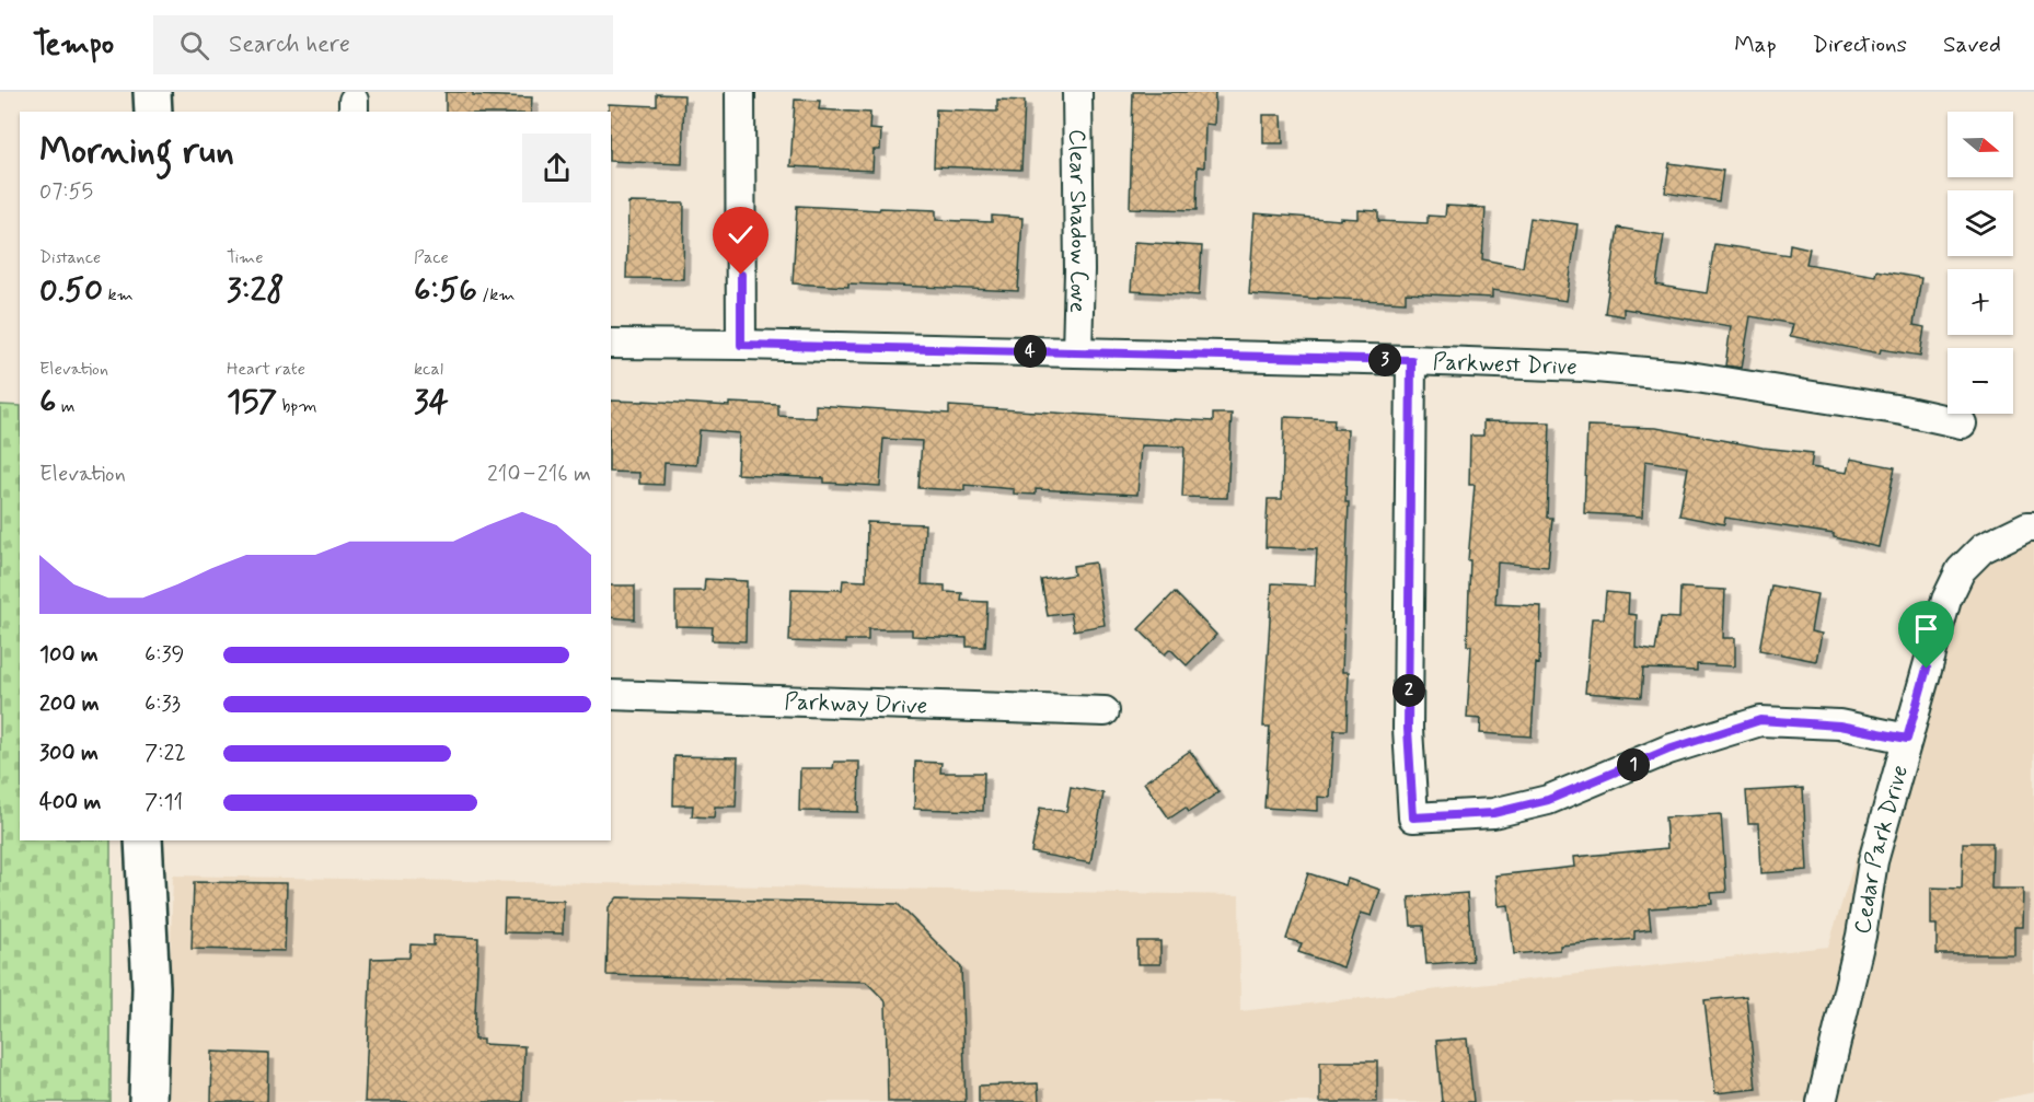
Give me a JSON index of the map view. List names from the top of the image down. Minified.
{"streets":{"street":["Clear Shadow Cove","Parkwest Drive","Parkway Drive","Cedar Park Drive"]},"crossings":[["Clear Shadow Cove","Parkwest Drive"]],"north":"right","page":{"header":"Tempo","search":"Search here","nav":["Map","Directions","Saved"],"map_buttons":["+","−"],"heading":["Morning run","07:55"],"stats":[["Distance","0.50 km"],["Time","3:28"],["Pace","6:56 /km"],["Elevation","6 m"],["Heart rate","157 bpm"],["kcal","34"]],"pins":["4","3","2","1"],"chart":["Elevation","210–216 m"],"list":[{"name":"100 m","note":"6:39"},{"name":"200 m","note":"6:33"},{"name":"300 m","note":"7:22"},{"name":"400 m","note":"7:11"}]}}
